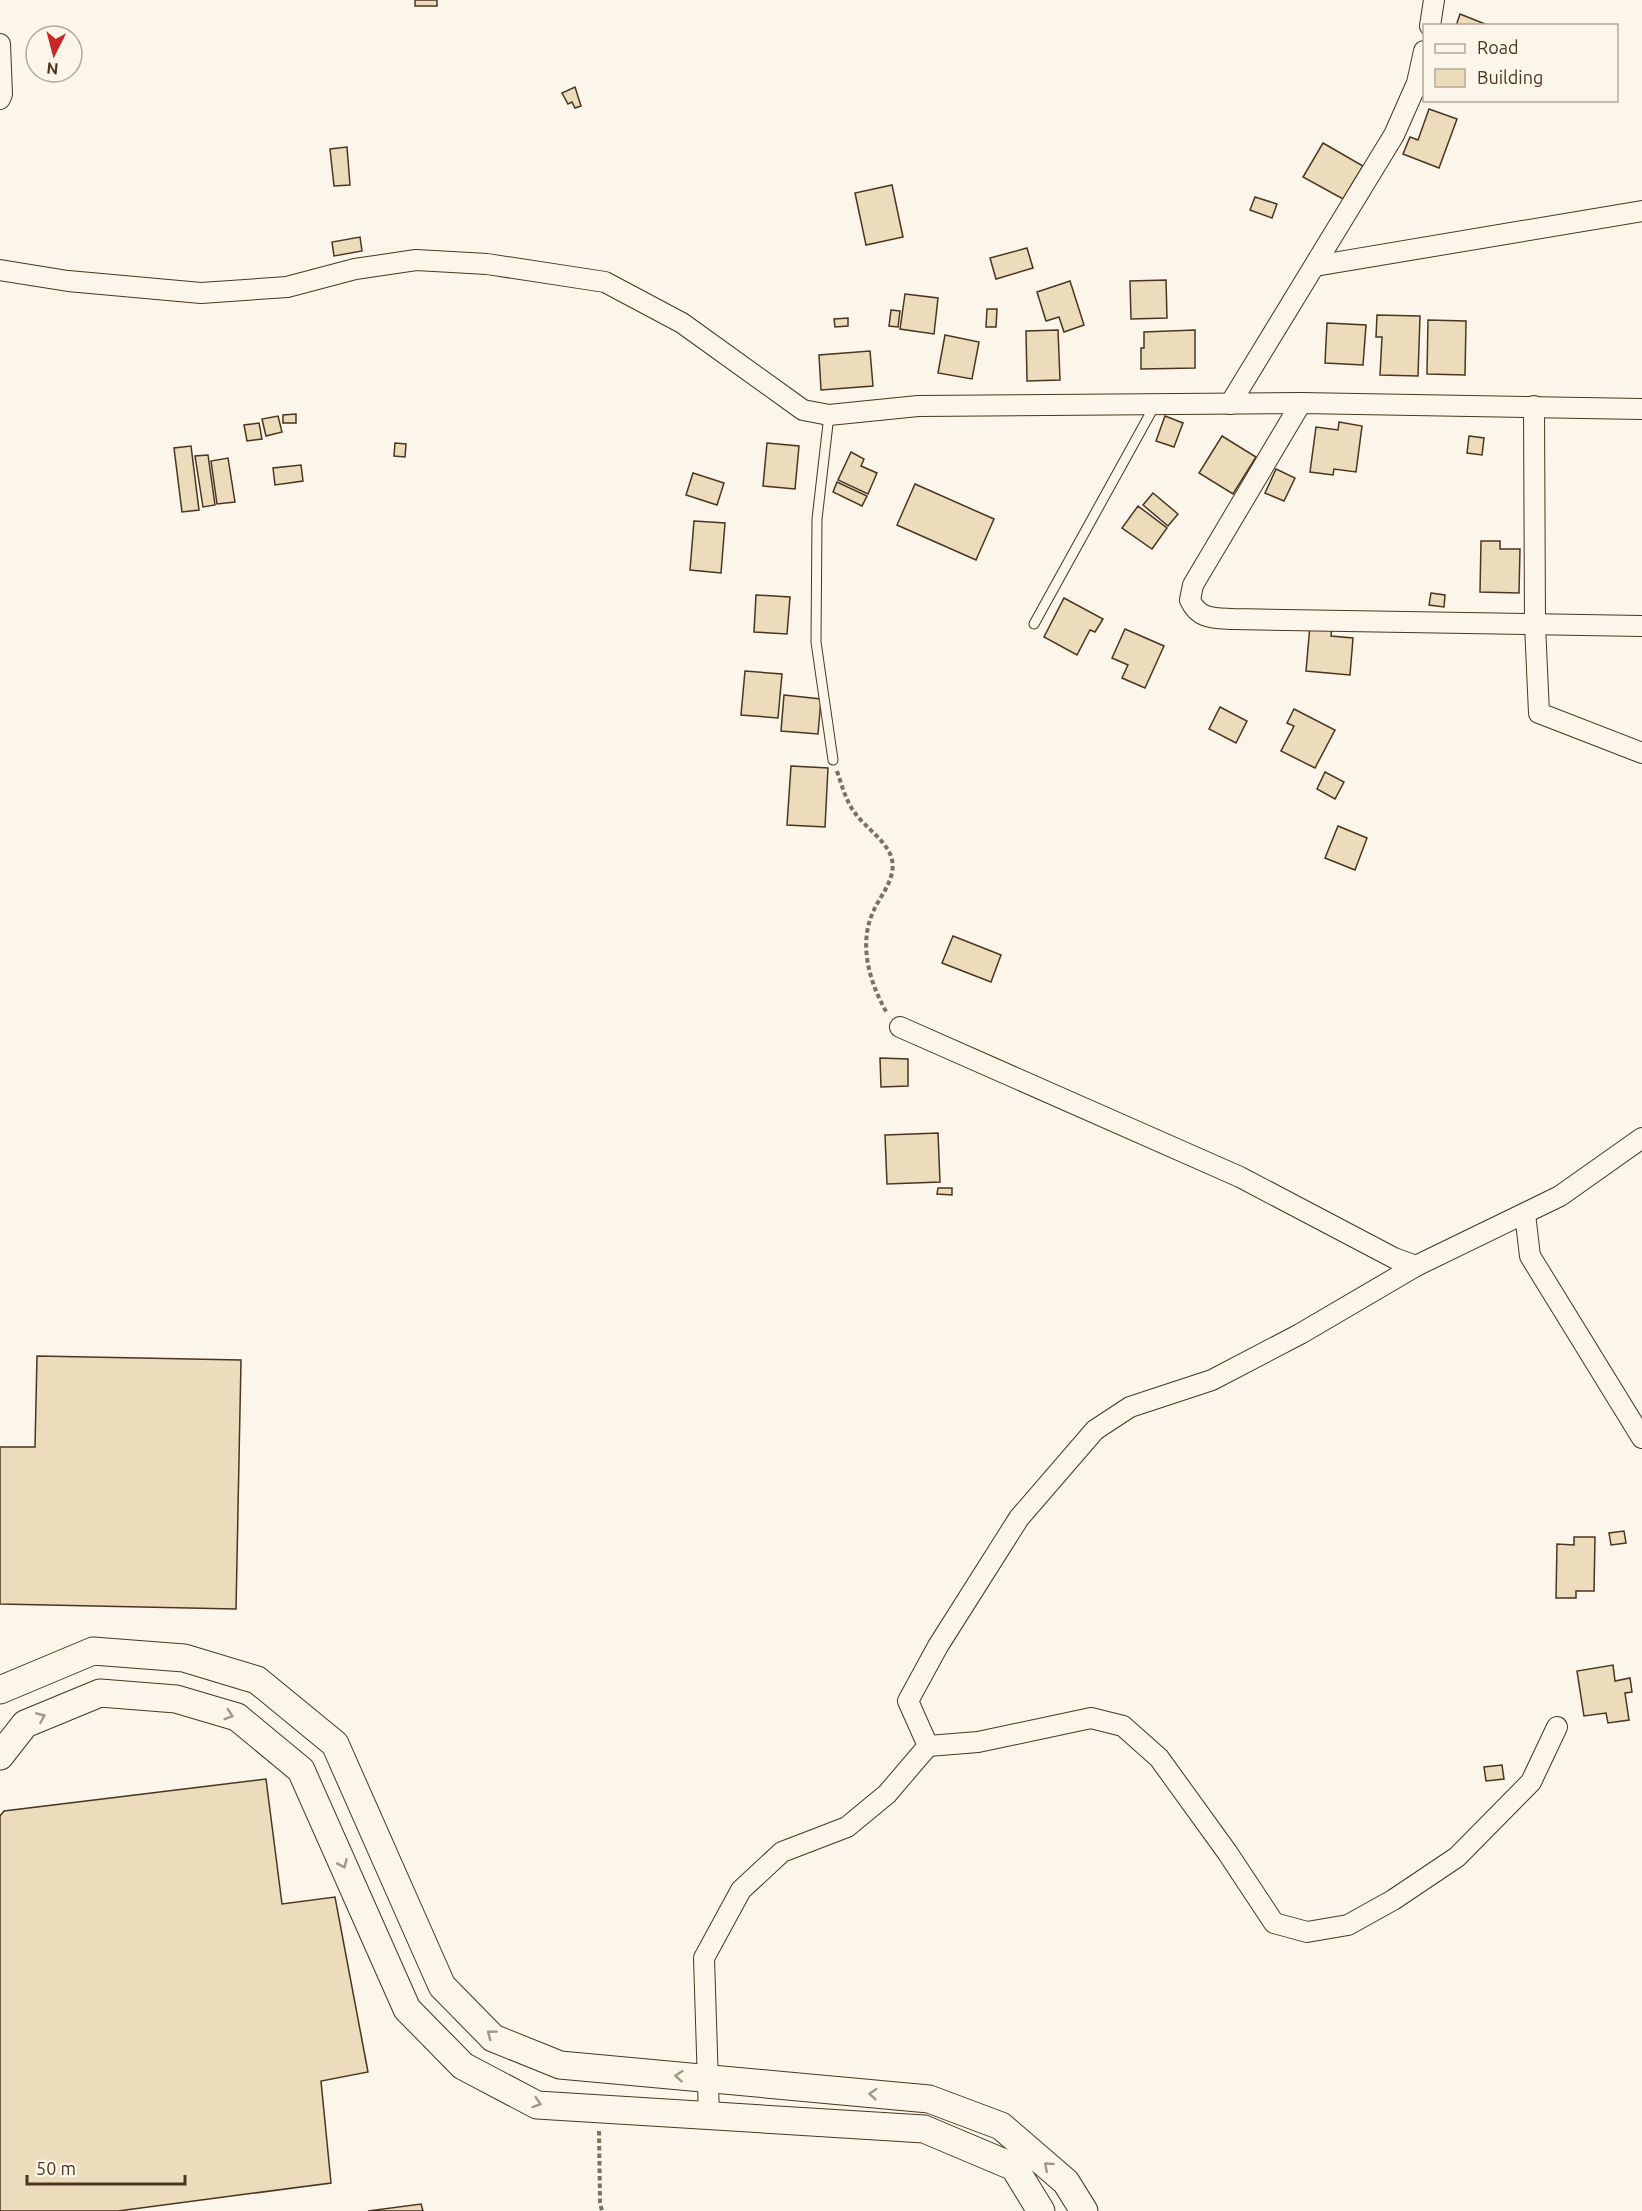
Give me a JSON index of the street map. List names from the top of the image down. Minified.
{"legend":["Road","Building"],"scale_bar":"50 m","north":"bottom"}
